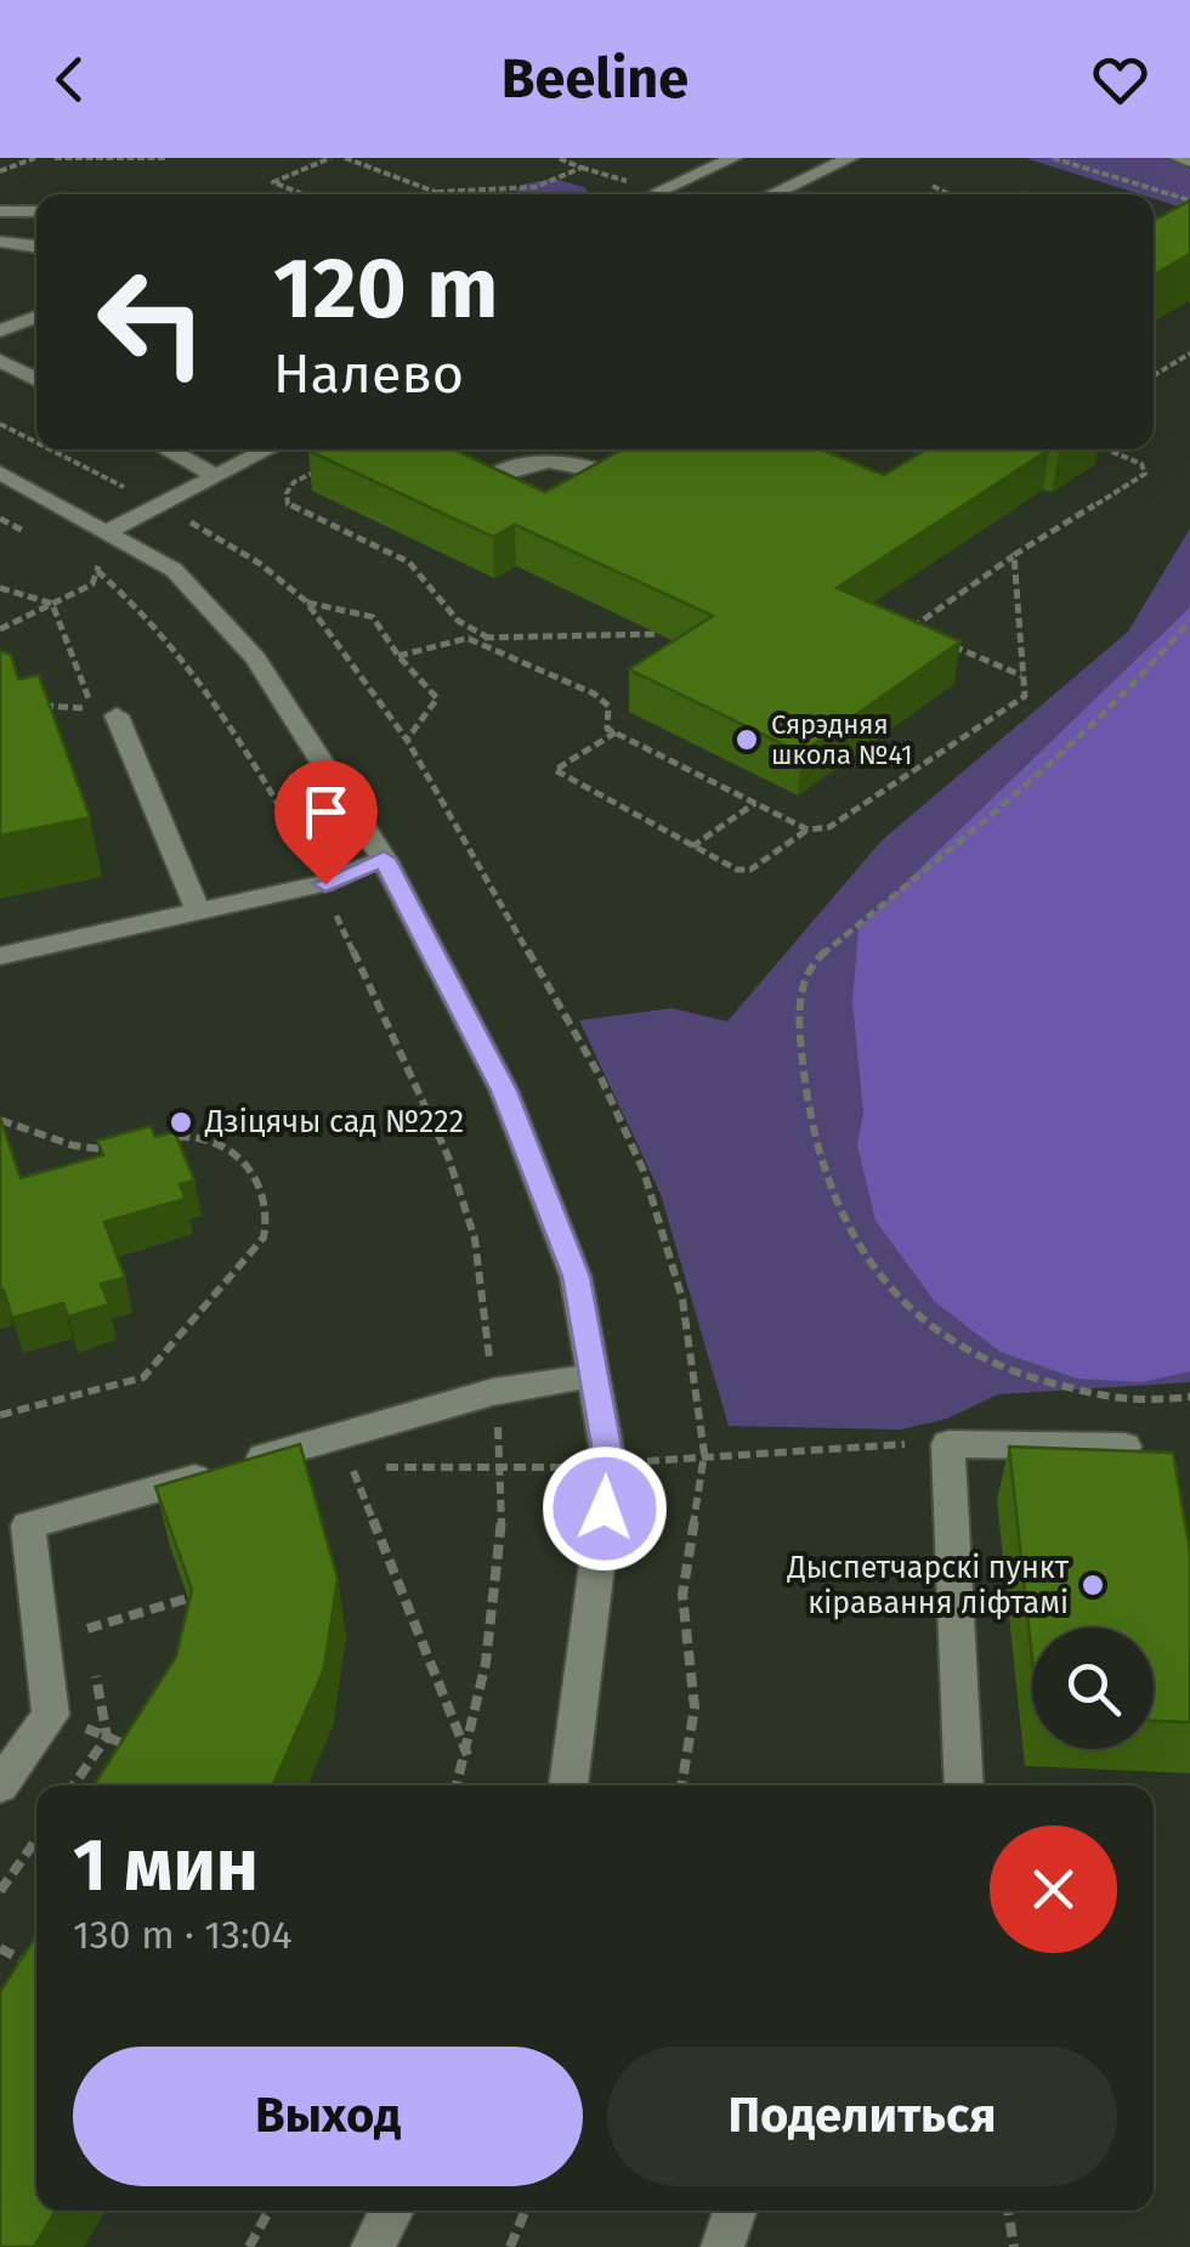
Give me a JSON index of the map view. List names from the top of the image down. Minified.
{"places":["Сярэдняя школа №41","Дзіцячы сад №222","Дыспетчарскі пункт кіравання ліфтамі"],"page":{"header":"Beeline","turn":["120 m","Налево"],"heading":["1 мин","130 m · 13:04"],"buttons":["Выход","Поделиться"]}}
